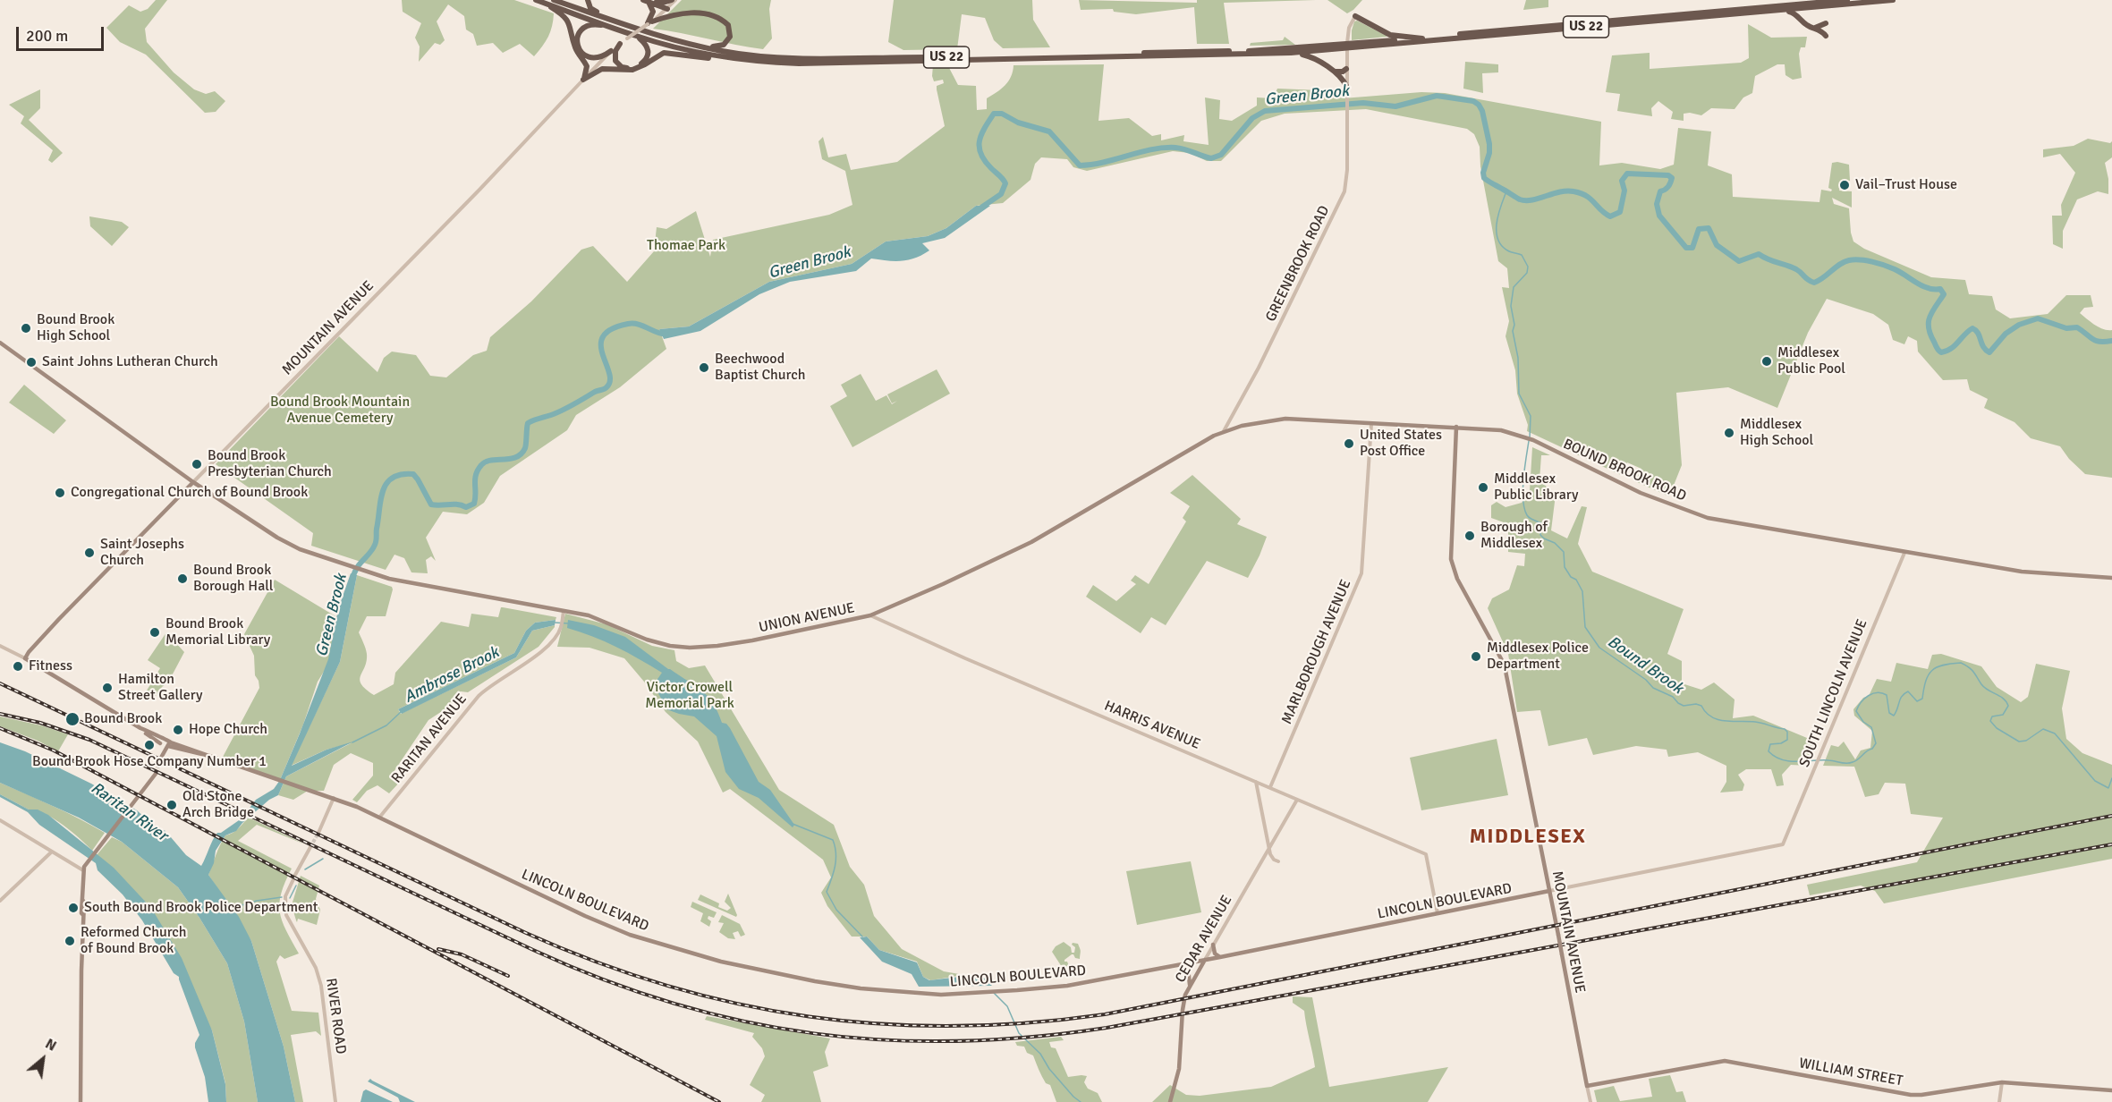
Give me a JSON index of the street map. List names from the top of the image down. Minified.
{"streets":{"highway":["US 22"],"main road":["MOUNTAIN AVENUE","BOUND BROOK ROAD","UNION AVENUE","LINCOLN BOULEVARD","CEDAR AVENUE","WILLIAM STREET"],"street":["GREENBROOK ROAD","MARLBOROUGH AVENUE","SOUTH LINCOLN AVENUE","HARRIS AVENUE","RARITAN AVENUE","RIVER ROAD"]},"crossings":[["US 22","GREENBROOK ROAD"],["GREENBROOK ROAD","BOUND BROOK ROAD"],["GREENBROOK ROAD","UNION AVENUE"],["MOUNTAIN AVENUE","BOUND BROOK ROAD"],["MOUNTAIN AVENUE","UNION AVENUE"],["MOUNTAIN AVENUE","LINCOLN BOULEVARD"],["MOUNTAIN AVENUE","WILLIAM STREET"],["BOUND BROOK ROAD","UNION AVENUE"],["BOUND BROOK ROAD","MARLBOROUGH AVENUE"],["BOUND BROOK ROAD","SOUTH LINCOLN AVENUE"],["UNION AVENUE","HARRIS AVENUE"],["UNION AVENUE","RARITAN AVENUE"],["MARLBOROUGH AVENUE","HARRIS AVENUE"],["SOUTH LINCOLN AVENUE","LINCOLN BOULEVARD"],["HARRIS AVENUE","LINCOLN BOULEVARD"],["HARRIS AVENUE","CEDAR AVENUE"],["RARITAN AVENUE","LINCOLN BOULEVARD"],["LINCOLN BOULEVARD","CEDAR AVENUE"]],"districts":["MIDDLESEX"],"water":["Green Brook","Bound Brook","Ambrose Brook","Raritan River"],"parks":["Thomae Park","Bound Brook Mountain Avenue Cemetery","Victor Crowell Memorial Park"],"places":["Vail–Trust House","Bound Brook High School","Middlesex Public Pool","Saint Johns Lutheran Church","Beechwood Baptist Church","Middlesex High School","United States Post Office","Bound Brook Presbyterian Church","Middlesex Public Library","Congregational Church of Bound Brook","Borough of Middlesex","Saint Josephs Church","Bound Brook Borough Hall","Bound Brook Memorial Library","Middlesex Police Department","Fitness","Hamilton Street Gallery","Bound Brook","Hope Church","Bound Brook Hose Company Number 1","Old Stone Arch Bridge","South Bound Brook Police Department","Reformed Church of Bound Brook"],"scale_bar":"200 m","north":"top right"}
